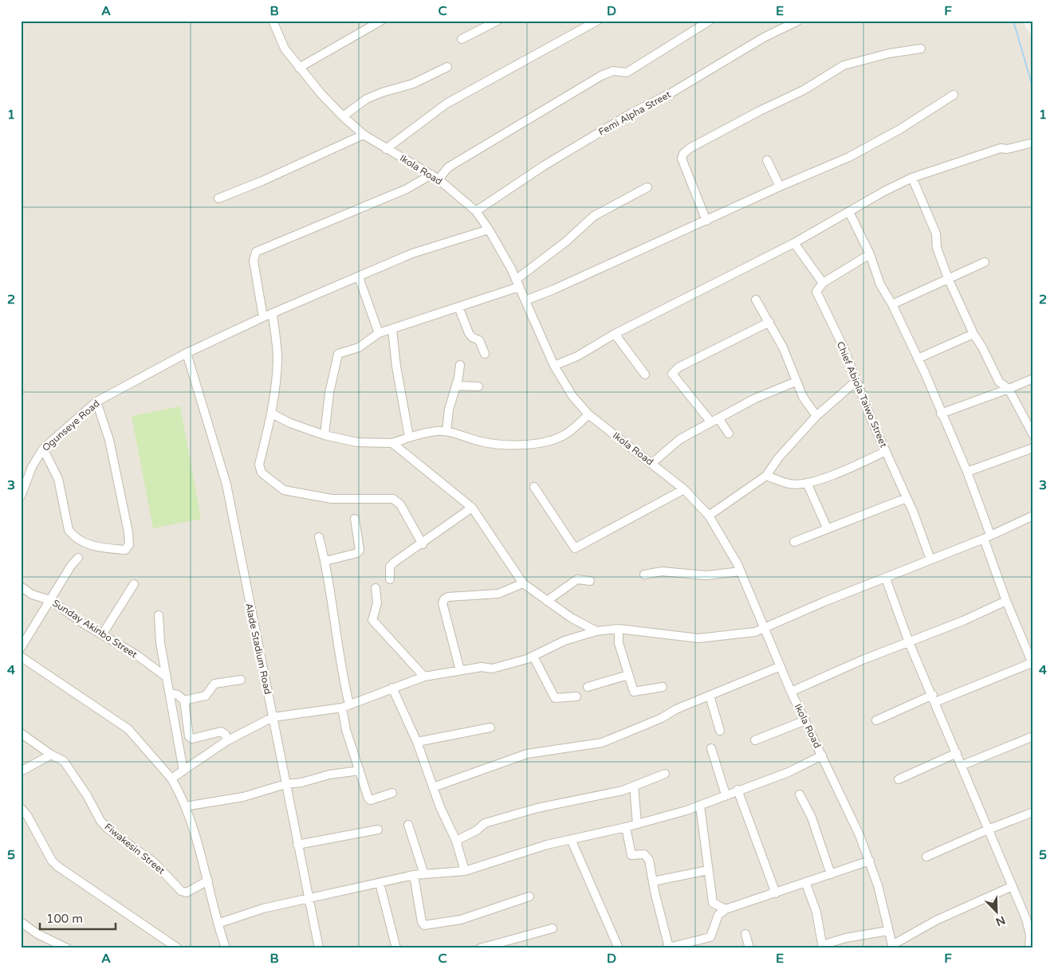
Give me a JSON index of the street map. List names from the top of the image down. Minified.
{"streets":{"street":["Femi Alpha Street","Ikola Road","Chief Abiola Taiwo Street","Ogunseye Road","Sunday Akinbo Street","Alade Stadium Road","Fiwakesin Street"]},"crossings":[["Femi Alpha Street","Ikola Road"],["Ikola Road","Ogunseye Road"],["Ogunseye Road","Alade Stadium Road"]],"scale_bar":"100 m","north":"bottom right","grid":{"columns":["A","B","C","D","E","F"],"rows":["1","2","3","4","5"]}}
